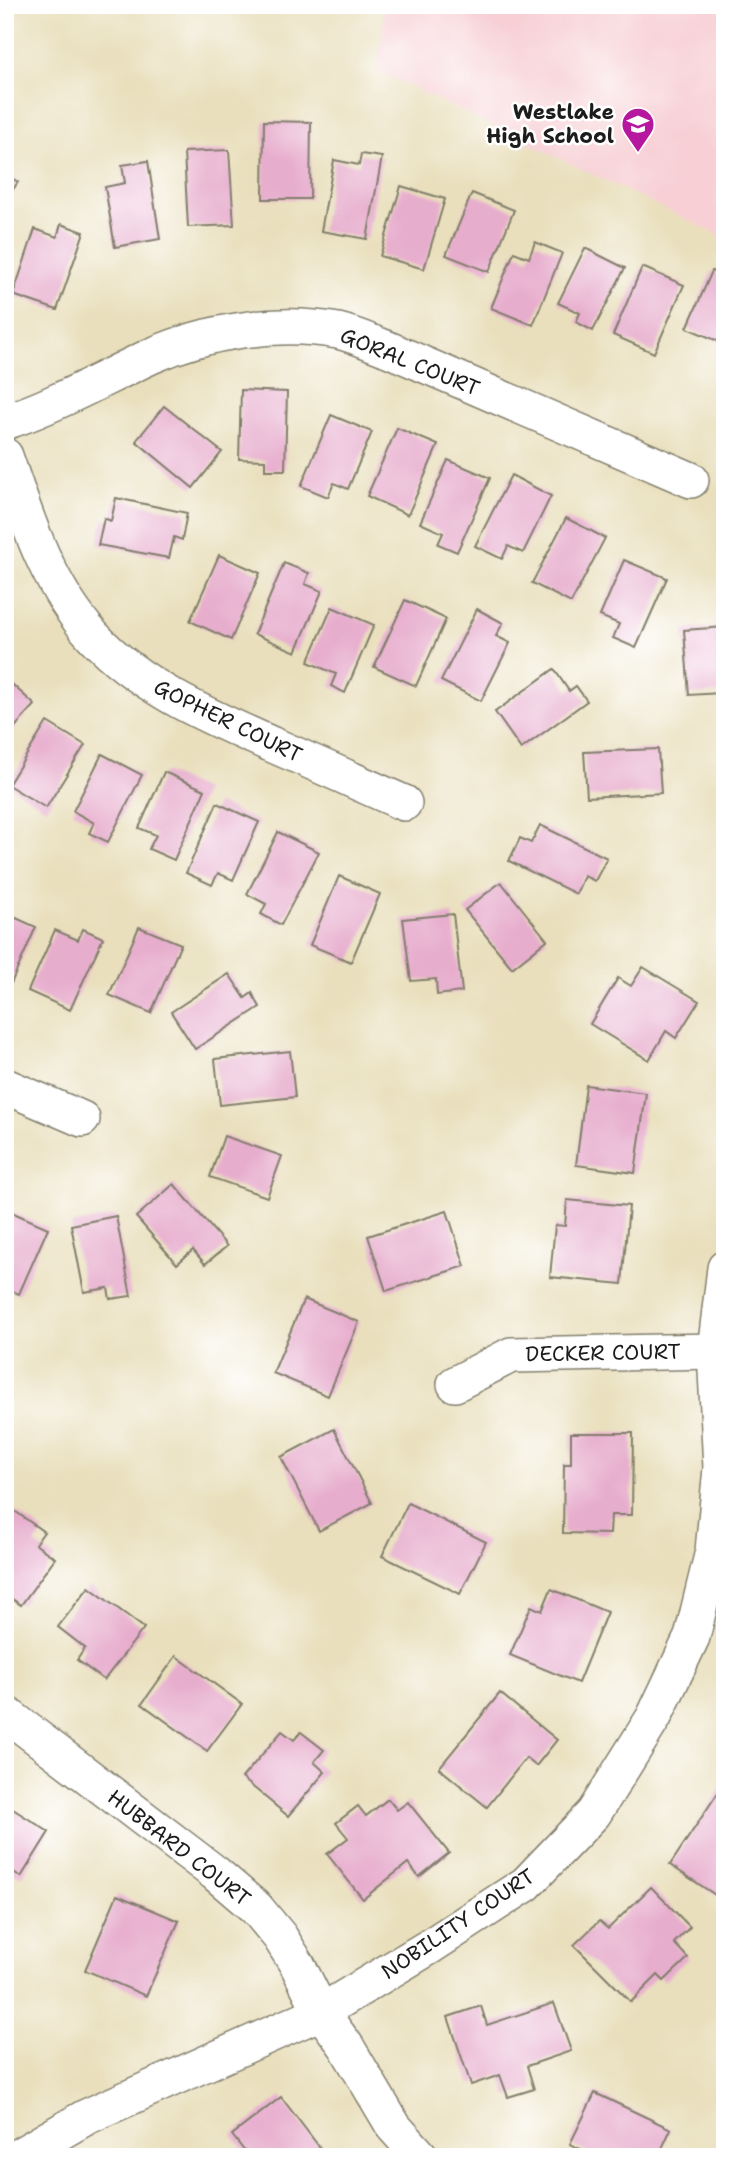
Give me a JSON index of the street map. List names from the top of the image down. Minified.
{"streets":{"street":["GORAL COURT","GOPHER COURT","DECKER COURT","HUBBARD COURT","NOBILITY COURT"]},"crossings":[["DECKER COURT","NOBILITY COURT"],["HUBBARD COURT","NOBILITY COURT"]],"places":{"school or university":["Westlake High School"]}}
